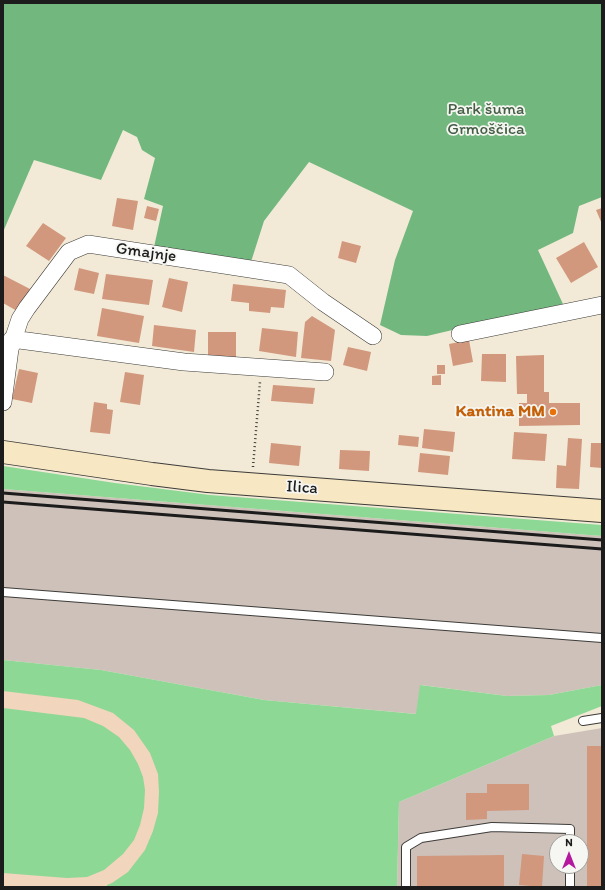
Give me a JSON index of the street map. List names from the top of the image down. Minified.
{"streets":{"main road":["Ilica"],"street":["Gmajnje"]},"parks":["Park šuma Grmoščica"],"places":["Kantina MM"],"north":"top"}
